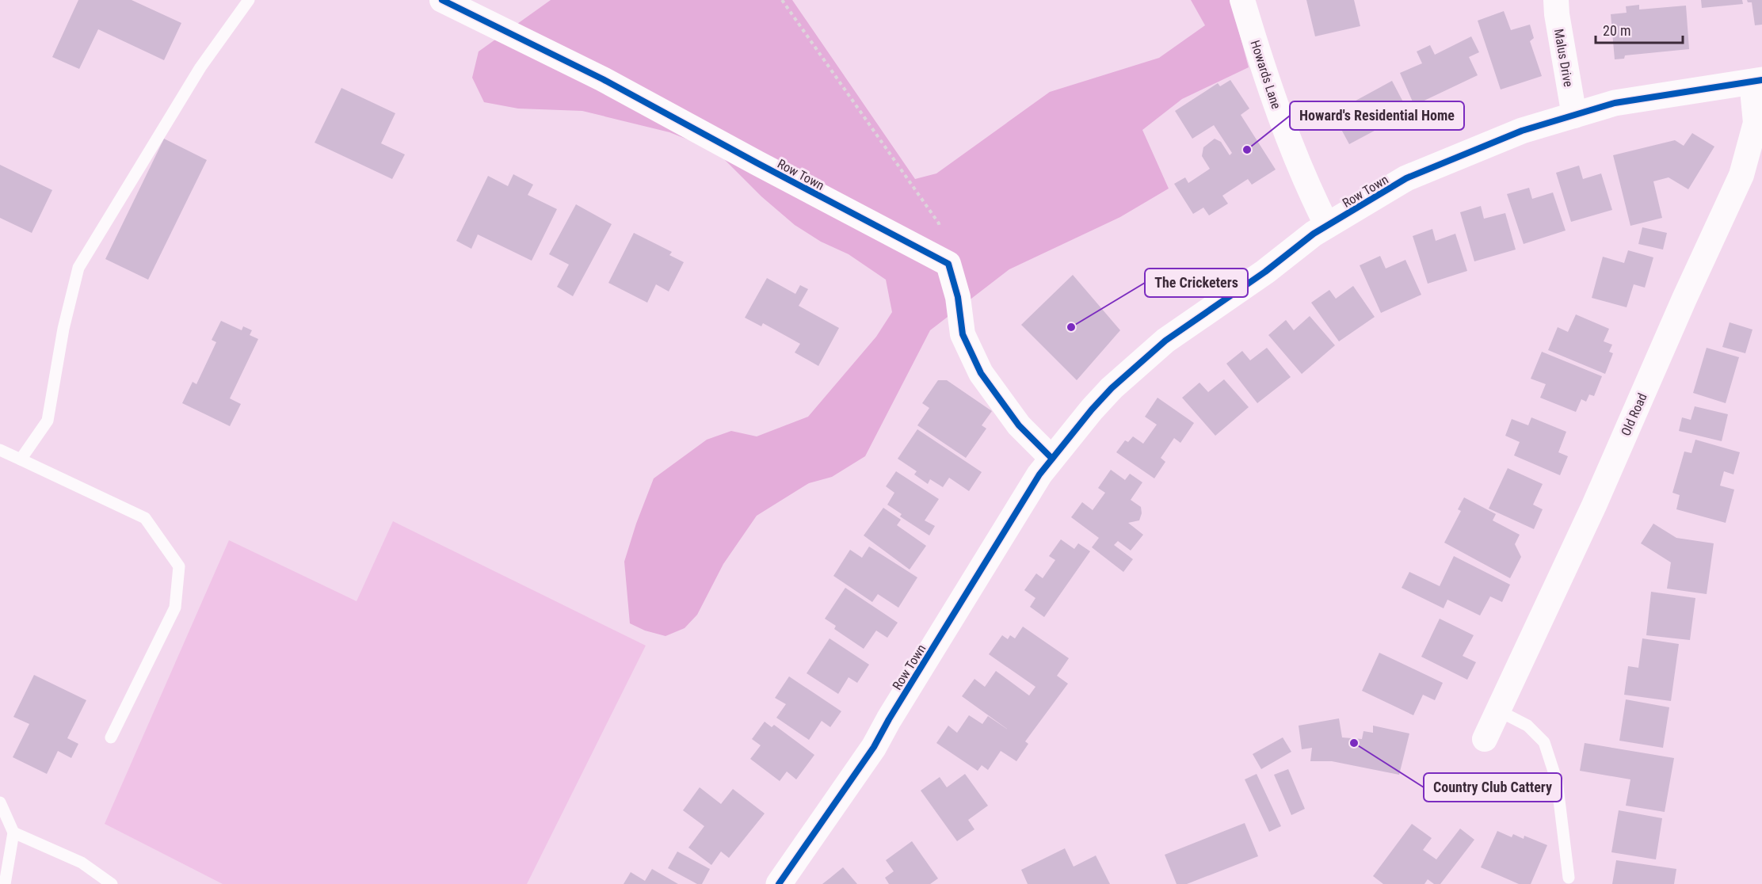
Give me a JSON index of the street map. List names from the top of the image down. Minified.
{"streets":{"street":["Malus Drive","Howards Lane","Row Town","Old Road"]},"crossings":[["Malus Drive","Row Town"],["Howards Lane","Row Town"],["Row Town","Old Road"]],"places":["Howard's Residential Home","The Cricketers","Country Club Cattery"],"scale_bar":"20 m"}
